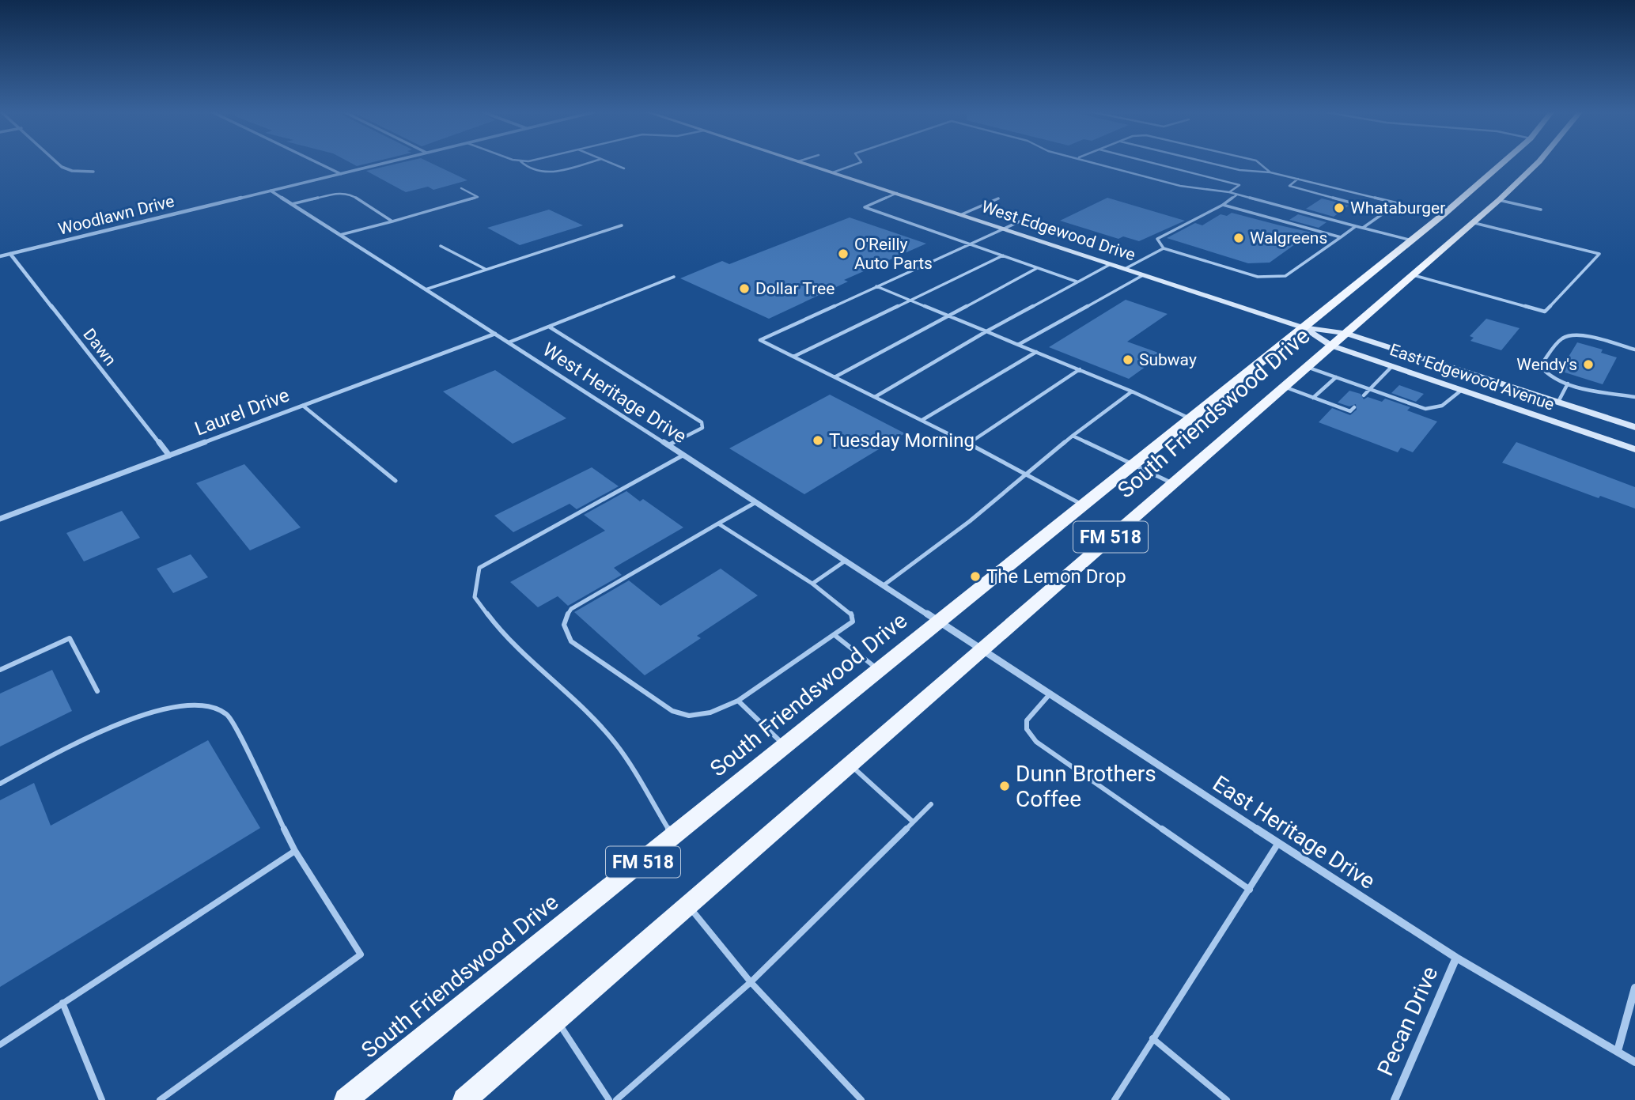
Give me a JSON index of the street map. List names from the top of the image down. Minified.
{"streets":{"main road":["West Edgewood Drive","East Edgewood Avenue","South Friendswood Drive","FM 518"],"street":["Woodlawn Drive","Dawn","West Heritage Drive","Laurel Drive","East Heritage Drive","Pecan Drive"]},"crossings":[["Woodlawn Drive","Dawn"],["Woodlawn Drive","West Heritage Drive"],["West Edgewood Drive","East Edgewood Avenue"],["West Edgewood Drive","South Friendswood Drive"],["West Edgewood Drive","FM 518"],["Dawn","Laurel Drive"],["East Edgewood Avenue","South Friendswood Drive"],["East Edgewood Avenue","FM 518"],["West Heritage Drive","Laurel Drive"],["West Heritage Drive","South Friendswood Drive"],["West Heritage Drive","East Heritage Drive"],["South Friendswood Drive","FM 518"],["South Friendswood Drive","East Heritage Drive"],["East Heritage Drive","Pecan Drive"]],"places":["Whataburger","Walgreens","O'Reilly Auto Parts","Dollar Tree","Subway","Wendy's","Tuesday Morning","The Lemon Drop","Dunn Brothers Coffee"]}
